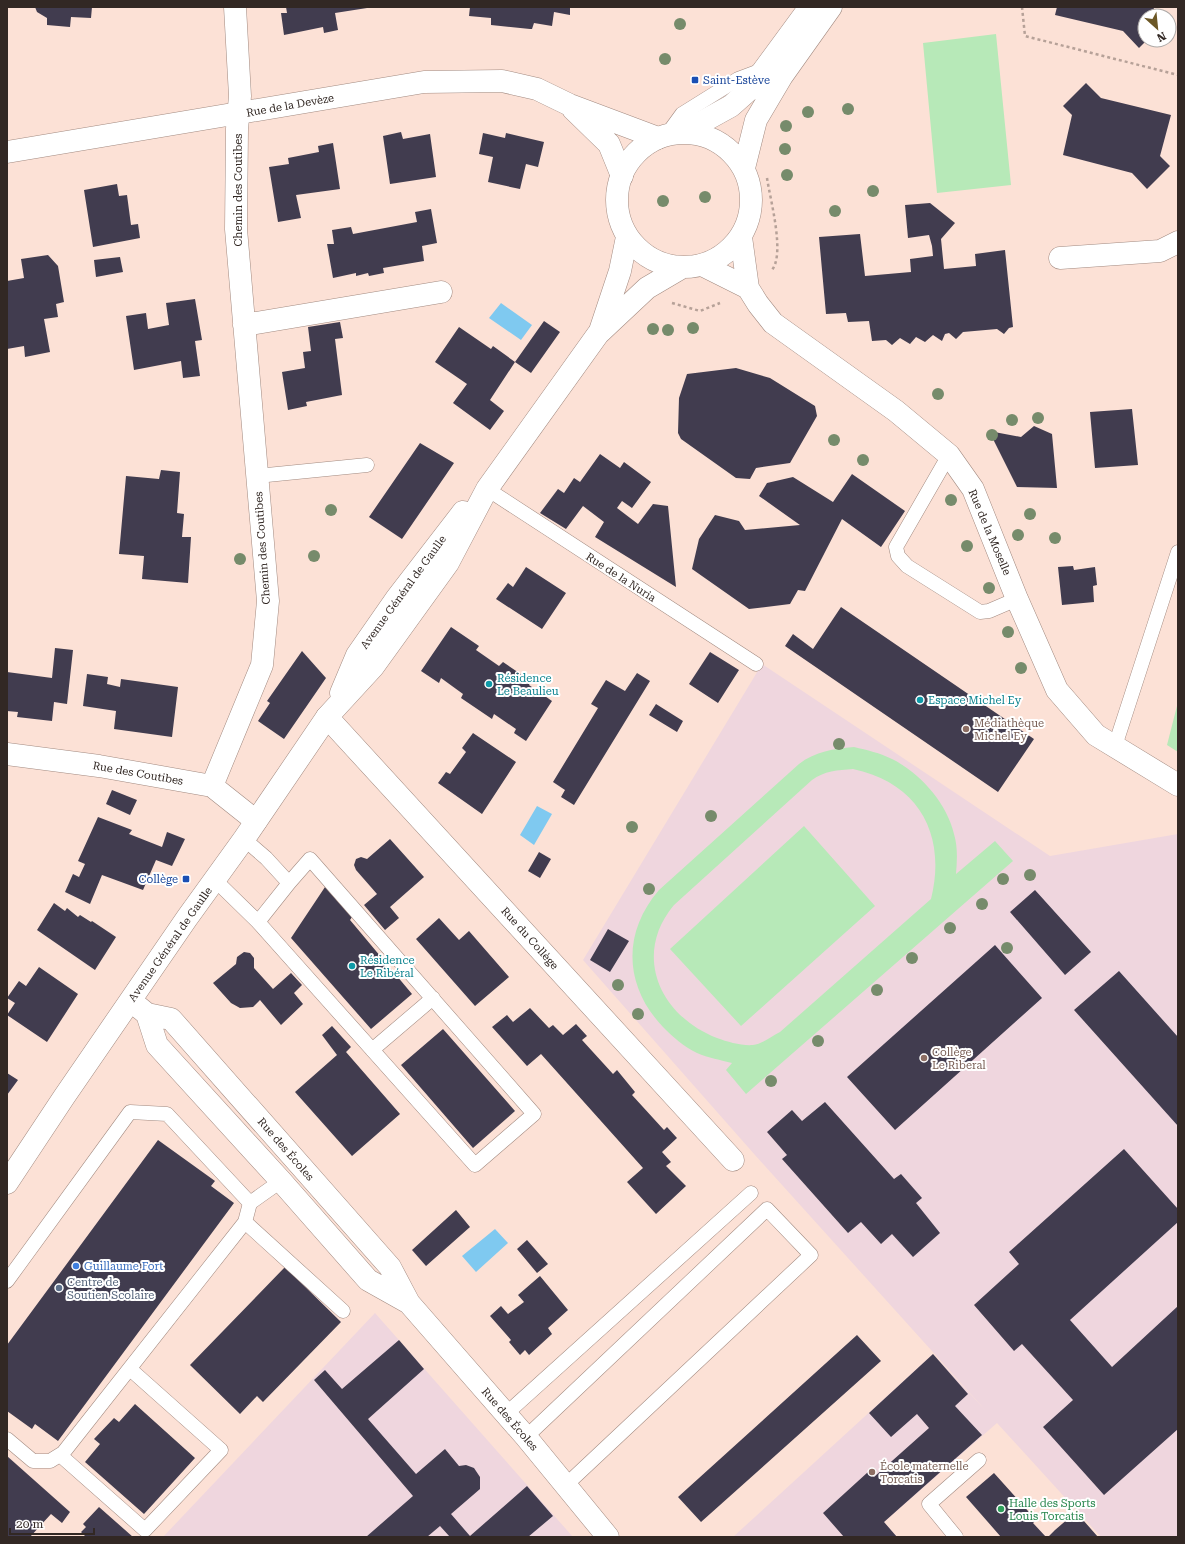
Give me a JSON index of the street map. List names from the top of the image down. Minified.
{"streets":{"street":["Rue de la Devèze","Chemin des Coutibes","Rue de la Moselle","Avenue Général de Gaulle","Rue des Coutibes","Rue du Collège","Rue des Écoles"],"lane":["Rue de la Nuria"]},"crossings":[["Rue de la Devèze","Chemin des Coutibes"],["Rue de la Devèze","Rue de la Moselle"],["Rue de la Devèze","Avenue Général de Gaulle"],["Chemin des Coutibes","Rue des Coutibes"],["Rue de la Moselle","Avenue Général de Gaulle"],["Rue de la Nuria","Avenue Général de Gaulle"],["Avenue Général de Gaulle","Rue des Coutibes"],["Avenue Général de Gaulle","Rue du Collège"],["Avenue Général de Gaulle","Rue des Écoles"]],"places":{"transit":["Saint-Estève","Collège"],"other":["Résidence Le Beaulieu","Espace Michel Ey","Médiathèque Michel Ey","Résidence Le Ribéral","Collège Le Riberal","Guillaume Fort","Centre de Soutien Scolaire","École maternelle Torcatis","Halle des Sports Louis Torcatis"]},"scale_bar":"20 m","north":"bottom right"}
